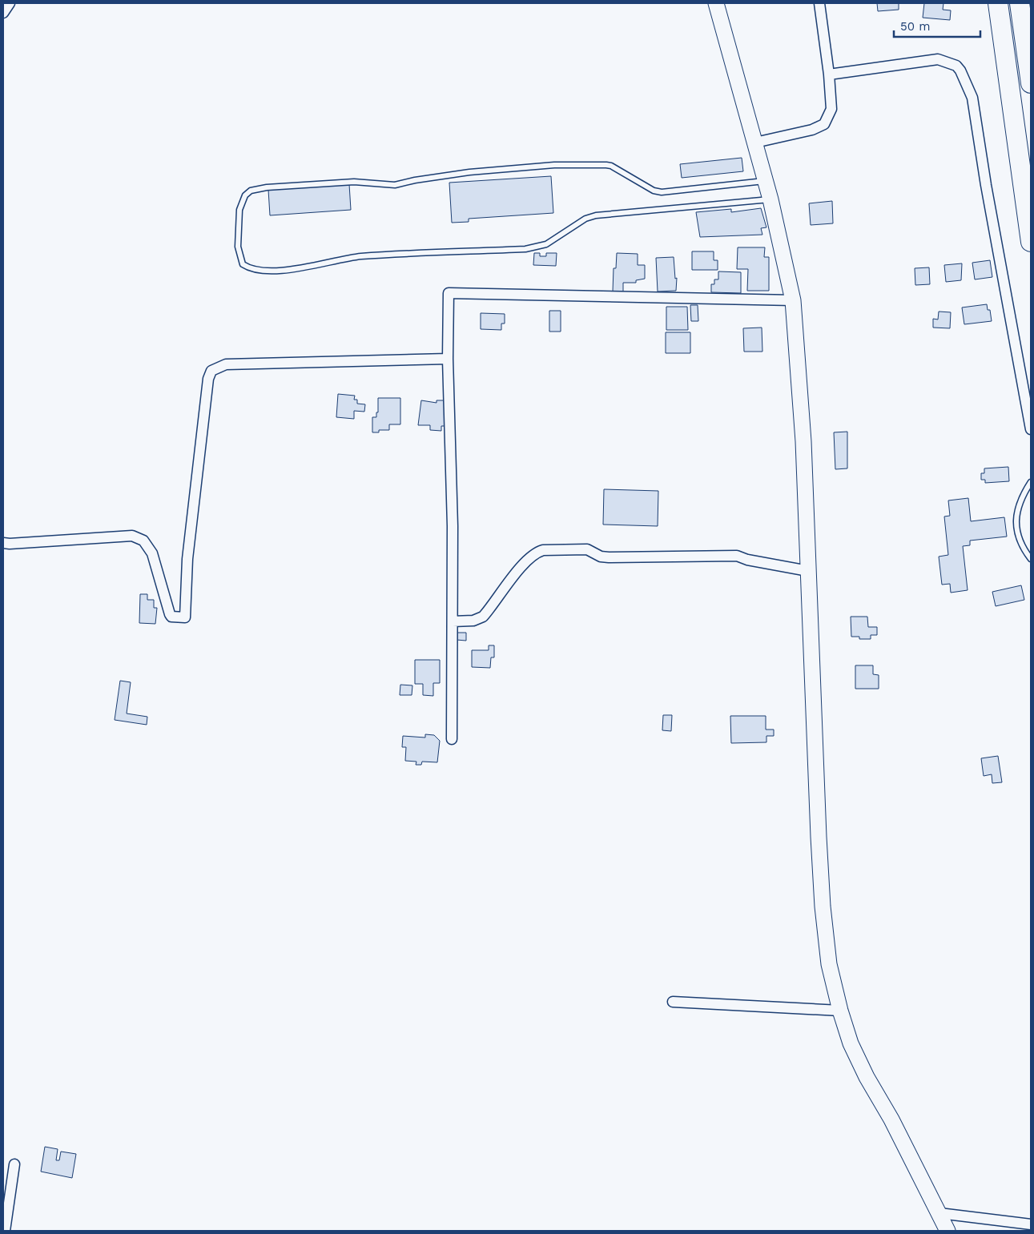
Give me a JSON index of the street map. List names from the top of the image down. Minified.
{"scale_bar":"50 m"}
